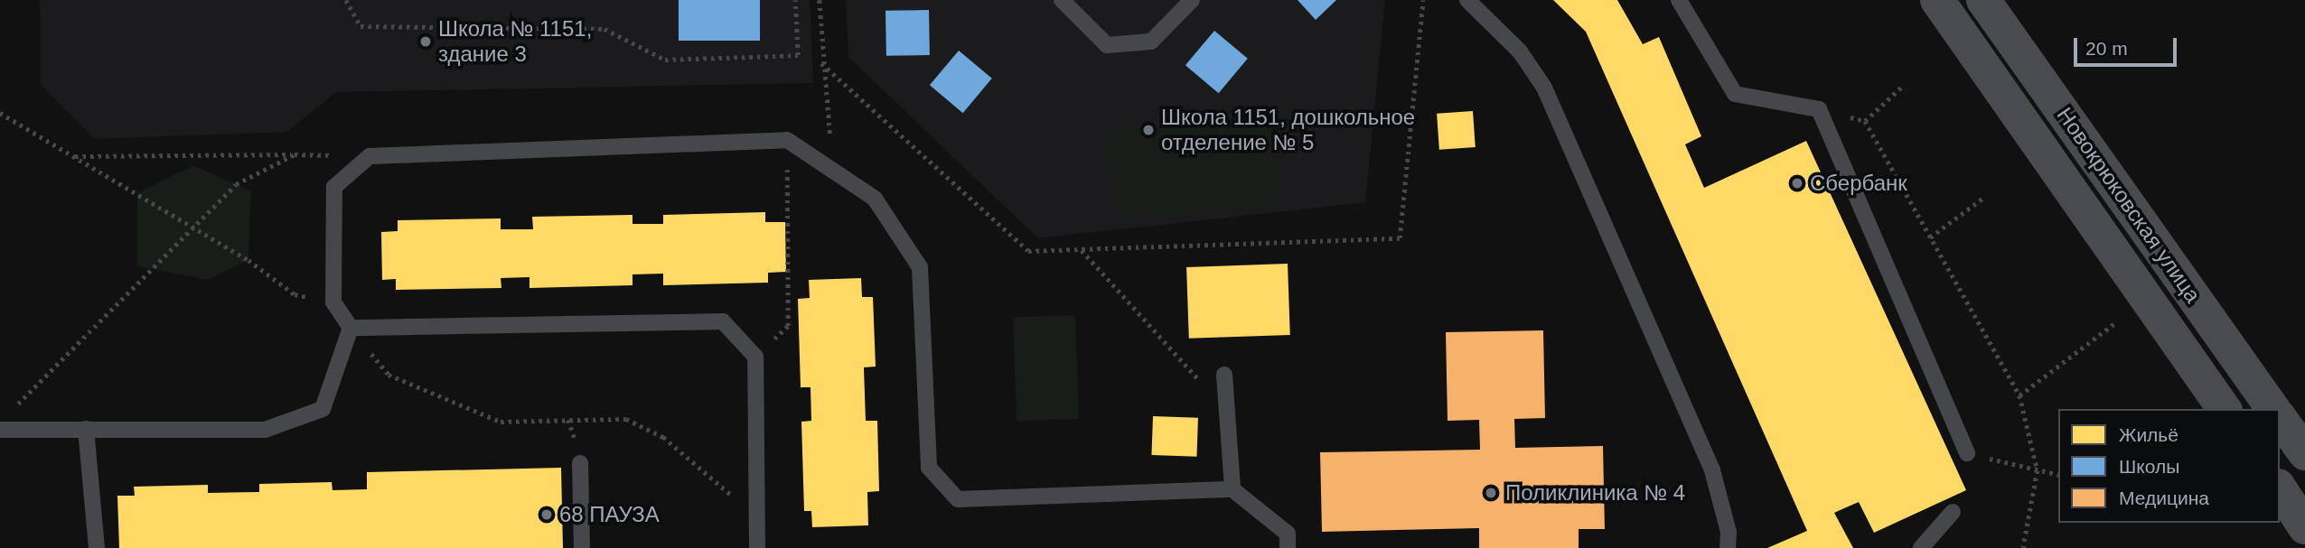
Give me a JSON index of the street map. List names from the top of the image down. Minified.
{"streets":{"main road":["Новокрюковская улица"]},"places":["Школа № 1151, здание 3","Школа 1151, дошкольное отделение № 5","Сбербанк","Поликлиника № 4","68 ПАУЗА"],"legend":["Жильё","Школы","Медицина"],"scale_bar":"20 m"}
